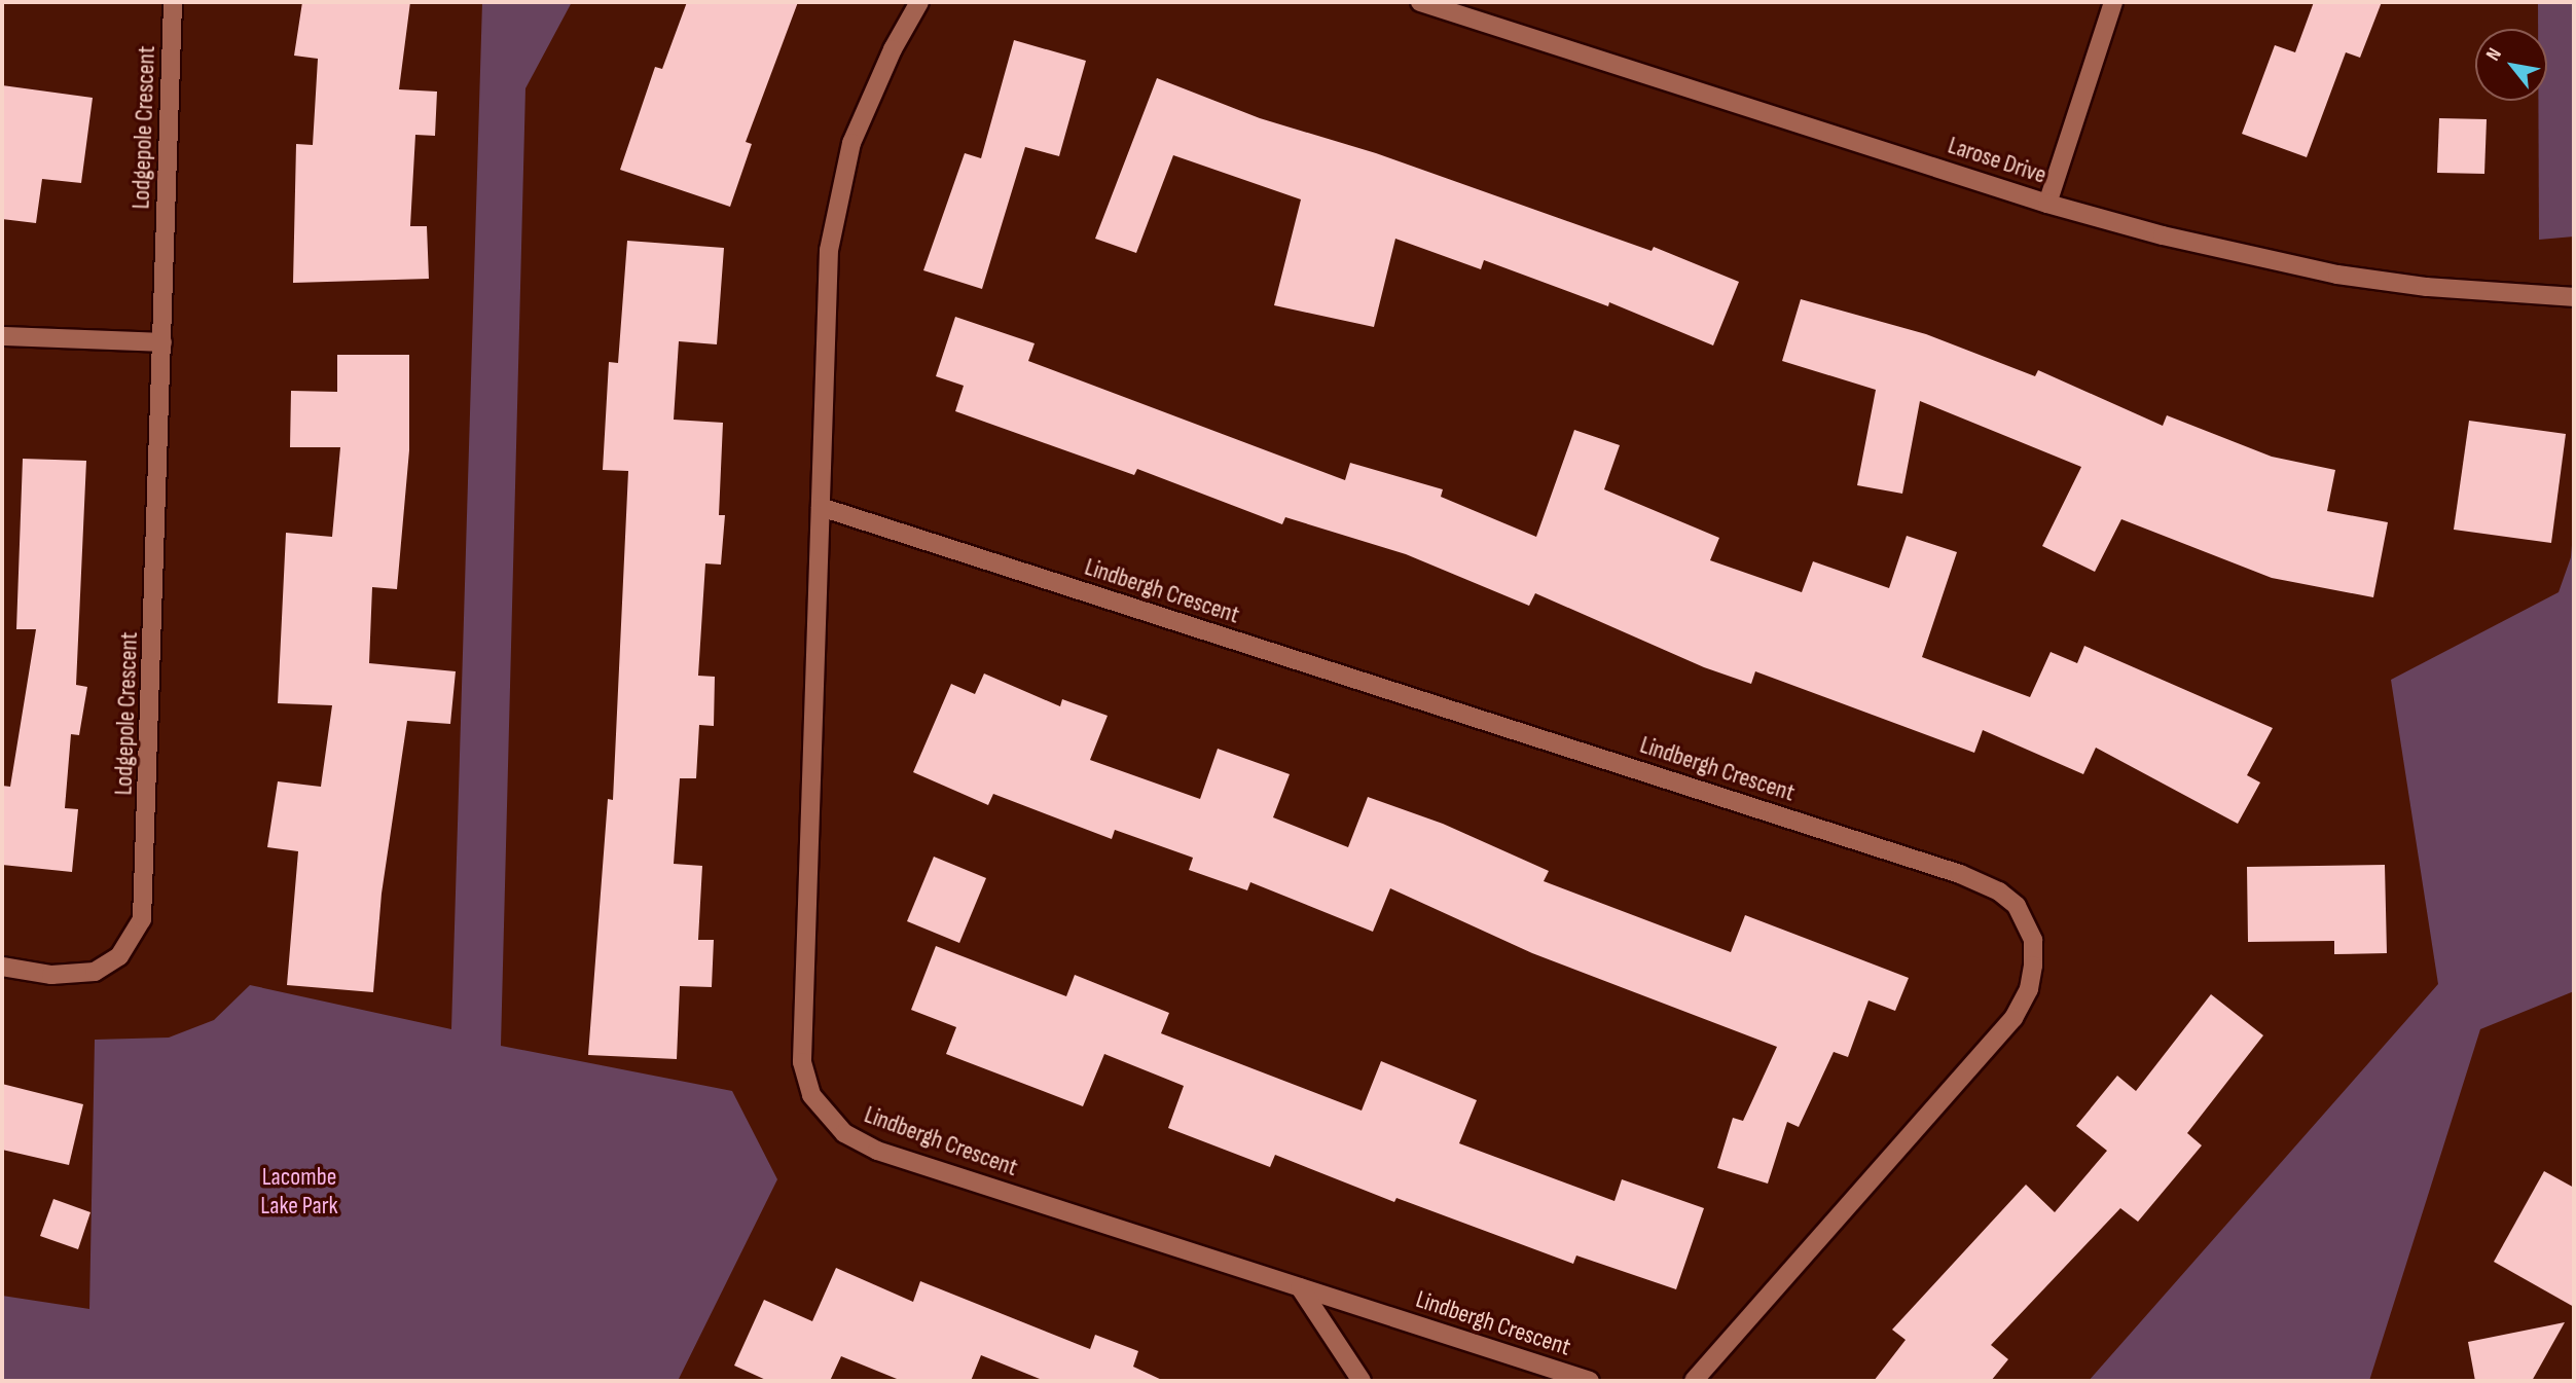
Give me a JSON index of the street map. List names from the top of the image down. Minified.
{"streets":{"street":["Lodgepole Crescent","Larose Drive","Lindbergh Crescent"]},"parks":["Lacombe Lake Park"],"north":"top left"}
